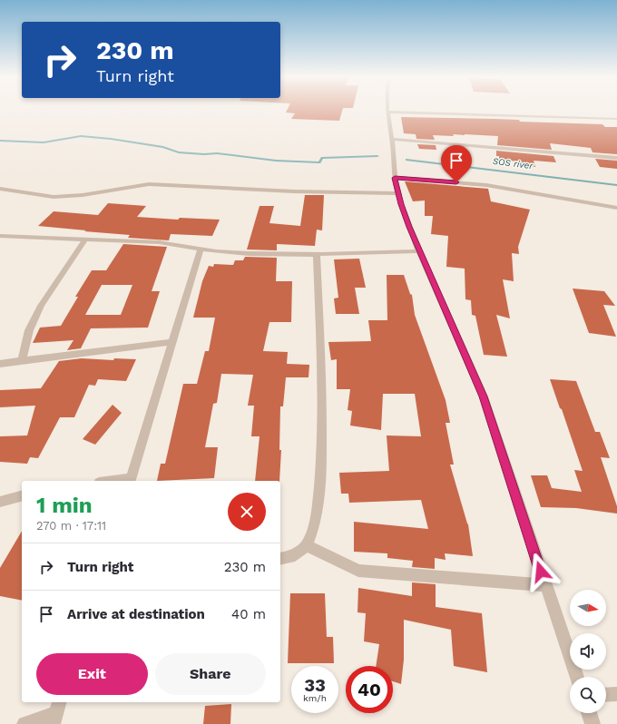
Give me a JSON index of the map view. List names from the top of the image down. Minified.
{"water":["SOS river"],"north":"right","page":{"turn":["230 m","Turn right"],"heading":["1 min","270 m · 17:11"],"list":[{"name":"Turn right","value":"230 m"},{"name":"Arrive at destination","value":"40 m"}],"buttons":["Exit","Share"],"speed":"33 km/h","limit":"40"}}
